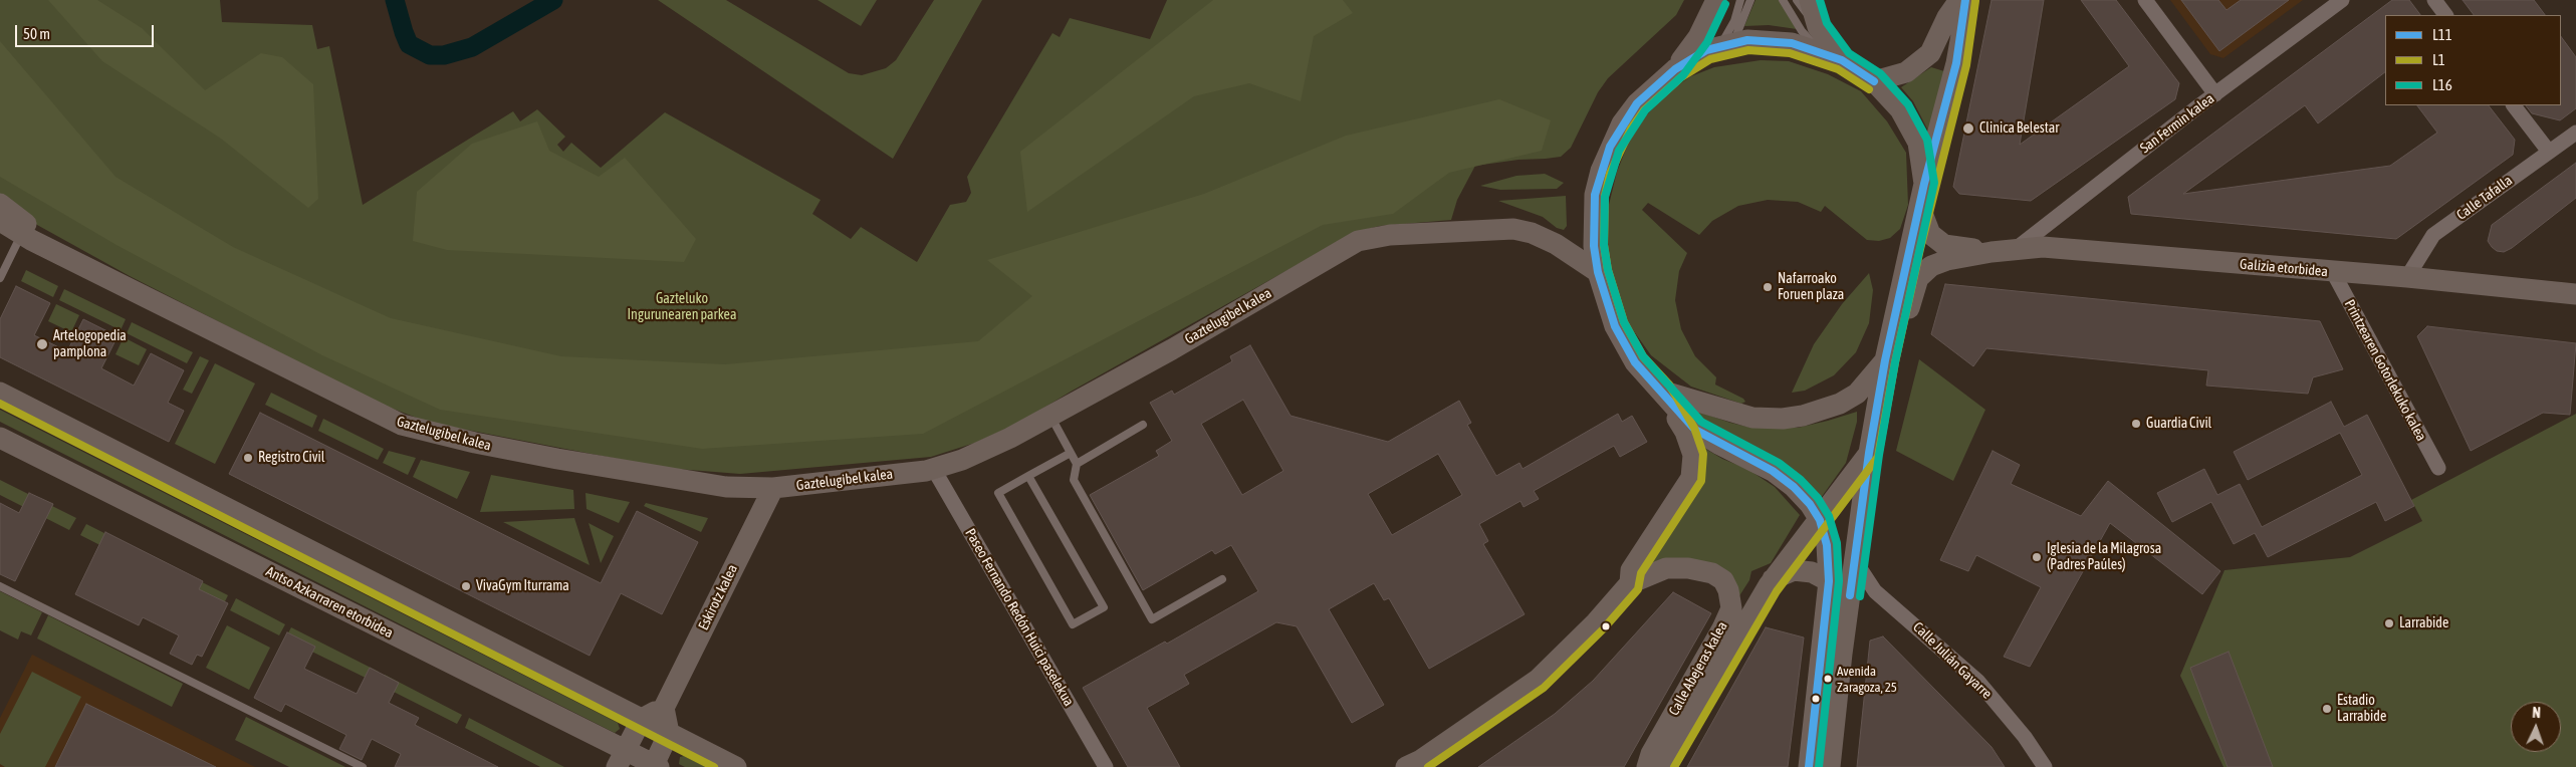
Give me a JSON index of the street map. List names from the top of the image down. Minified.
{"streets":{"street":["San Fermin kalea","Calle Tafalla","Galizia etorbidea","Gaztelugibel kalea","Printzearen Gotorlekuko kalea","Eskirotz kalea","Antso Azkarraren etorbidea","Paseo Fernando Redón Huici paselekua","Calle Julián Gayarre","Calle Abejeras kalea"]},"crossings":[["San Fermin kalea","Galizia etorbidea"],["Calle Tafalla","Galizia etorbidea"],["Galizia etorbidea","Printzearen Gotorlekuko kalea"],["Gaztelugibel kalea","Eskirotz kalea"],["Gaztelugibel kalea","Paseo Fernando Redón Huici paselekua"]],"parks":["Gazteluko Ingurunearen parkea"],"places":["Clinica Belestar","Nafarroako Foruen plaza","Artelogopedia pamplona","Guardia Civil","Registro Civil","Iglesia de la Milagrosa (Padres Paúles)","VivaGym Iturrama","Larrabide","Avenida Zaragoza, 25","Estadio Larrabide"],"lines":["transit line L11","transit line L16","transit line L1"],"legend":["L11","L1","L16"],"scale_bar":"50 m","north":"top"}
